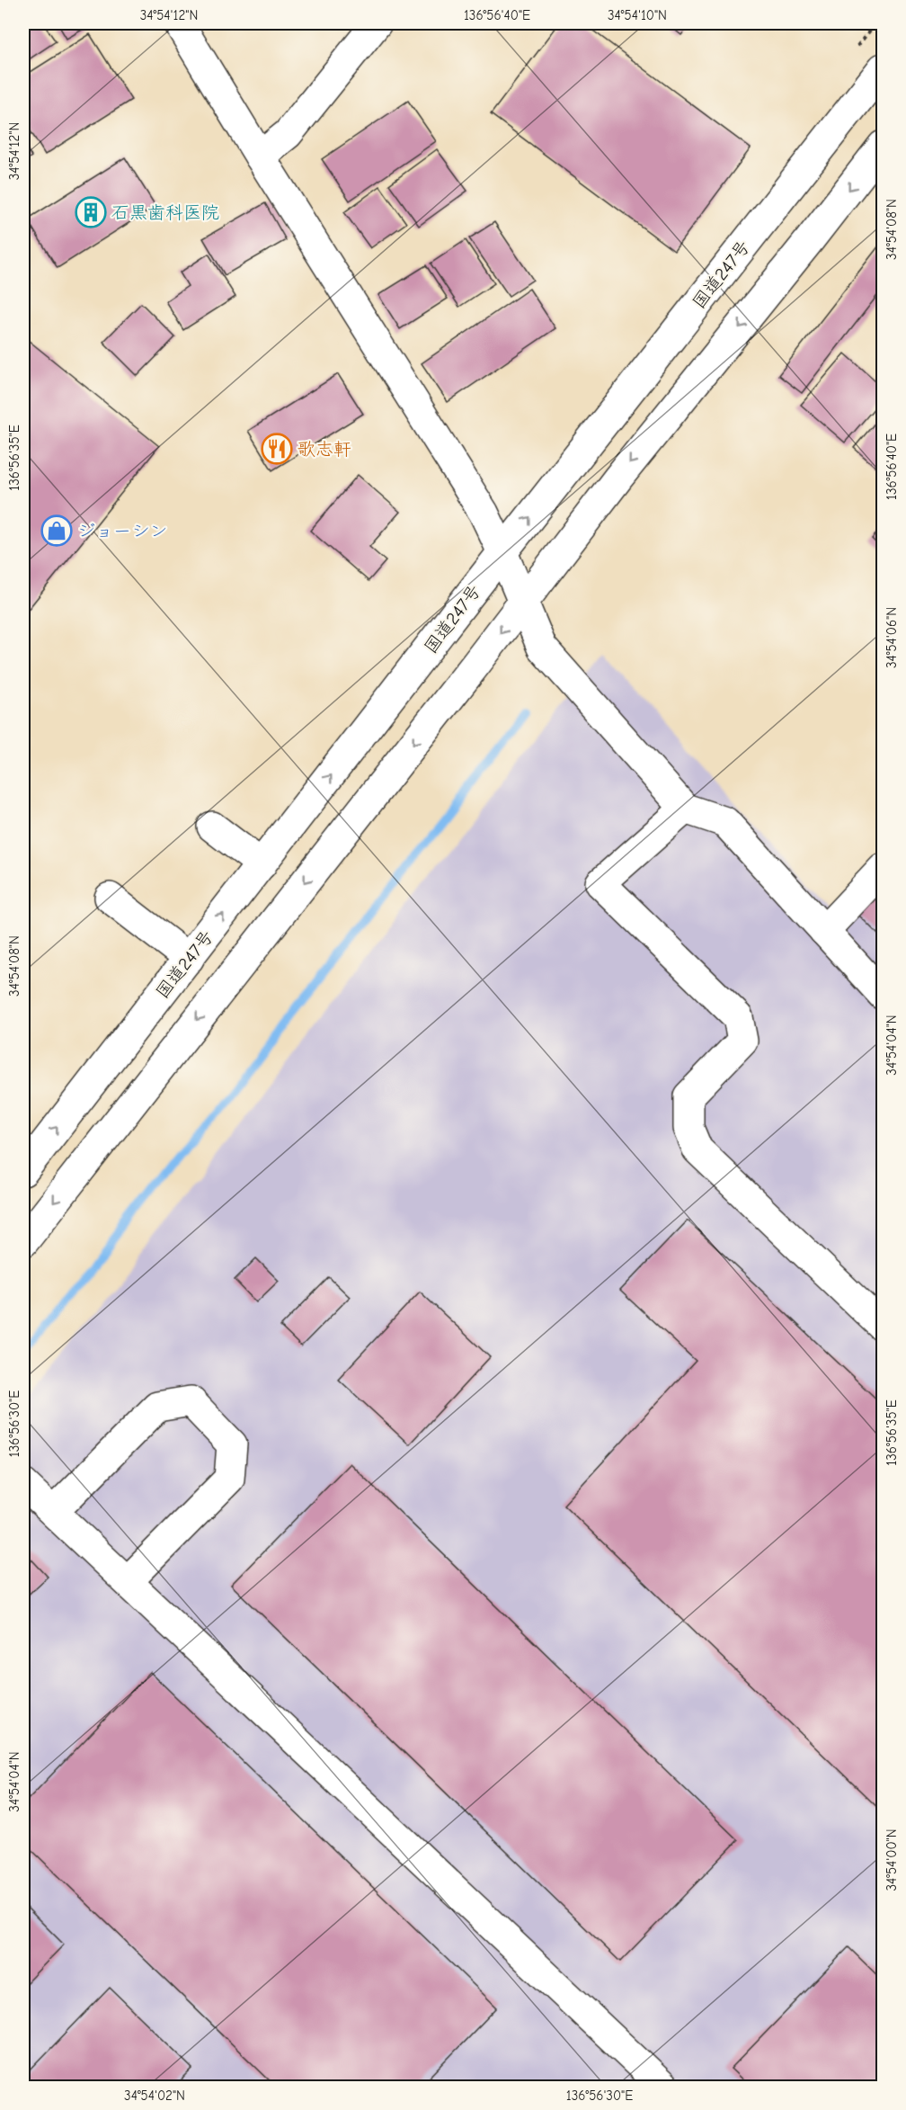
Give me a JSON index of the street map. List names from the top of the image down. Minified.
{"streets":{"main road":["国道247号"]},"places":{"building":["石黒歯科医院"],"restaurant":["歌志軒"],"shop":["ジョーシン"]},"coordinates":["34°54'12\"N","136°56'40\"E","34°54'10\"N","34°54'08\"N","136°56'35\"E","34°54'06\"N","34°54'04\"N","136°56'30\"E","34°54'00\"N","34°54'02\"N"]}
